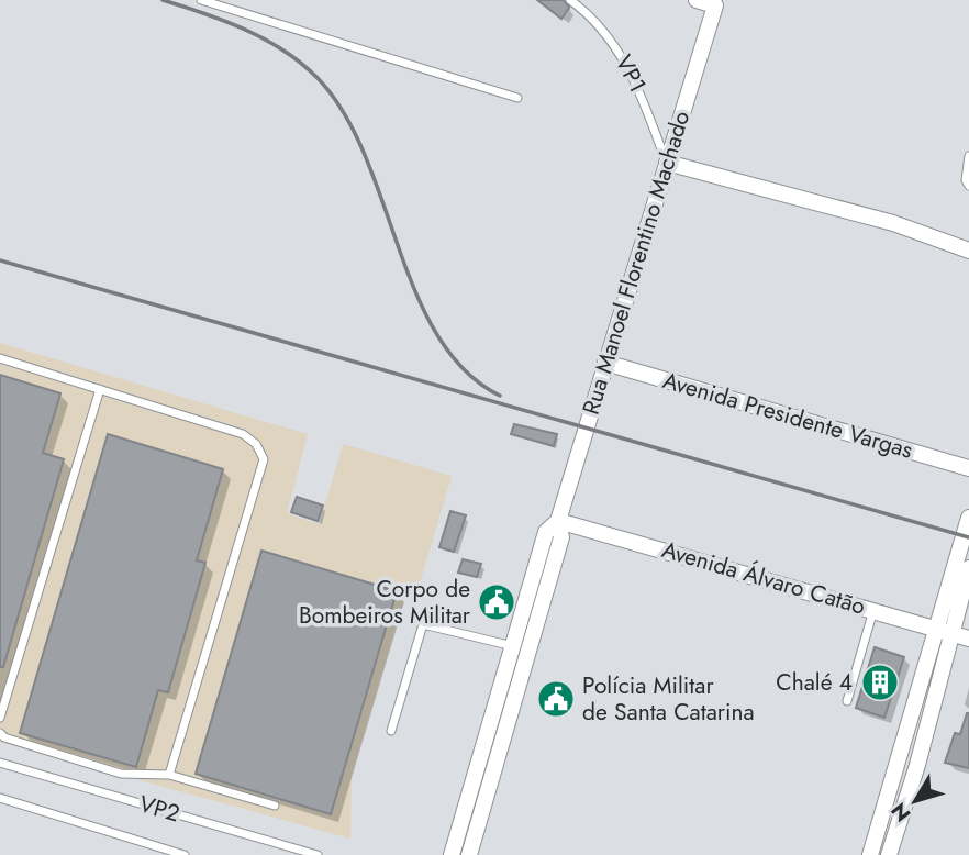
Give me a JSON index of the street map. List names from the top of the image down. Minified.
{"streets":{"street":["Rua Manoel Florentino Machado","Avenida Presidente Vargas","Avenida Álvaro Catão"],"lane":["VP1","VP2"]},"crossings":[["VP1","Rua Manoel Florentino Machado"],["Rua Manoel Florentino Machado","Avenida Presidente Vargas"],["Rua Manoel Florentino Machado","Avenida Álvaro Catão"]],"places":{"public building":["Corpo de Bombeiros Militar","Polícia Militar de Santa Catarina"],"building":["Chalé 4"]},"north":"bottom left"}
